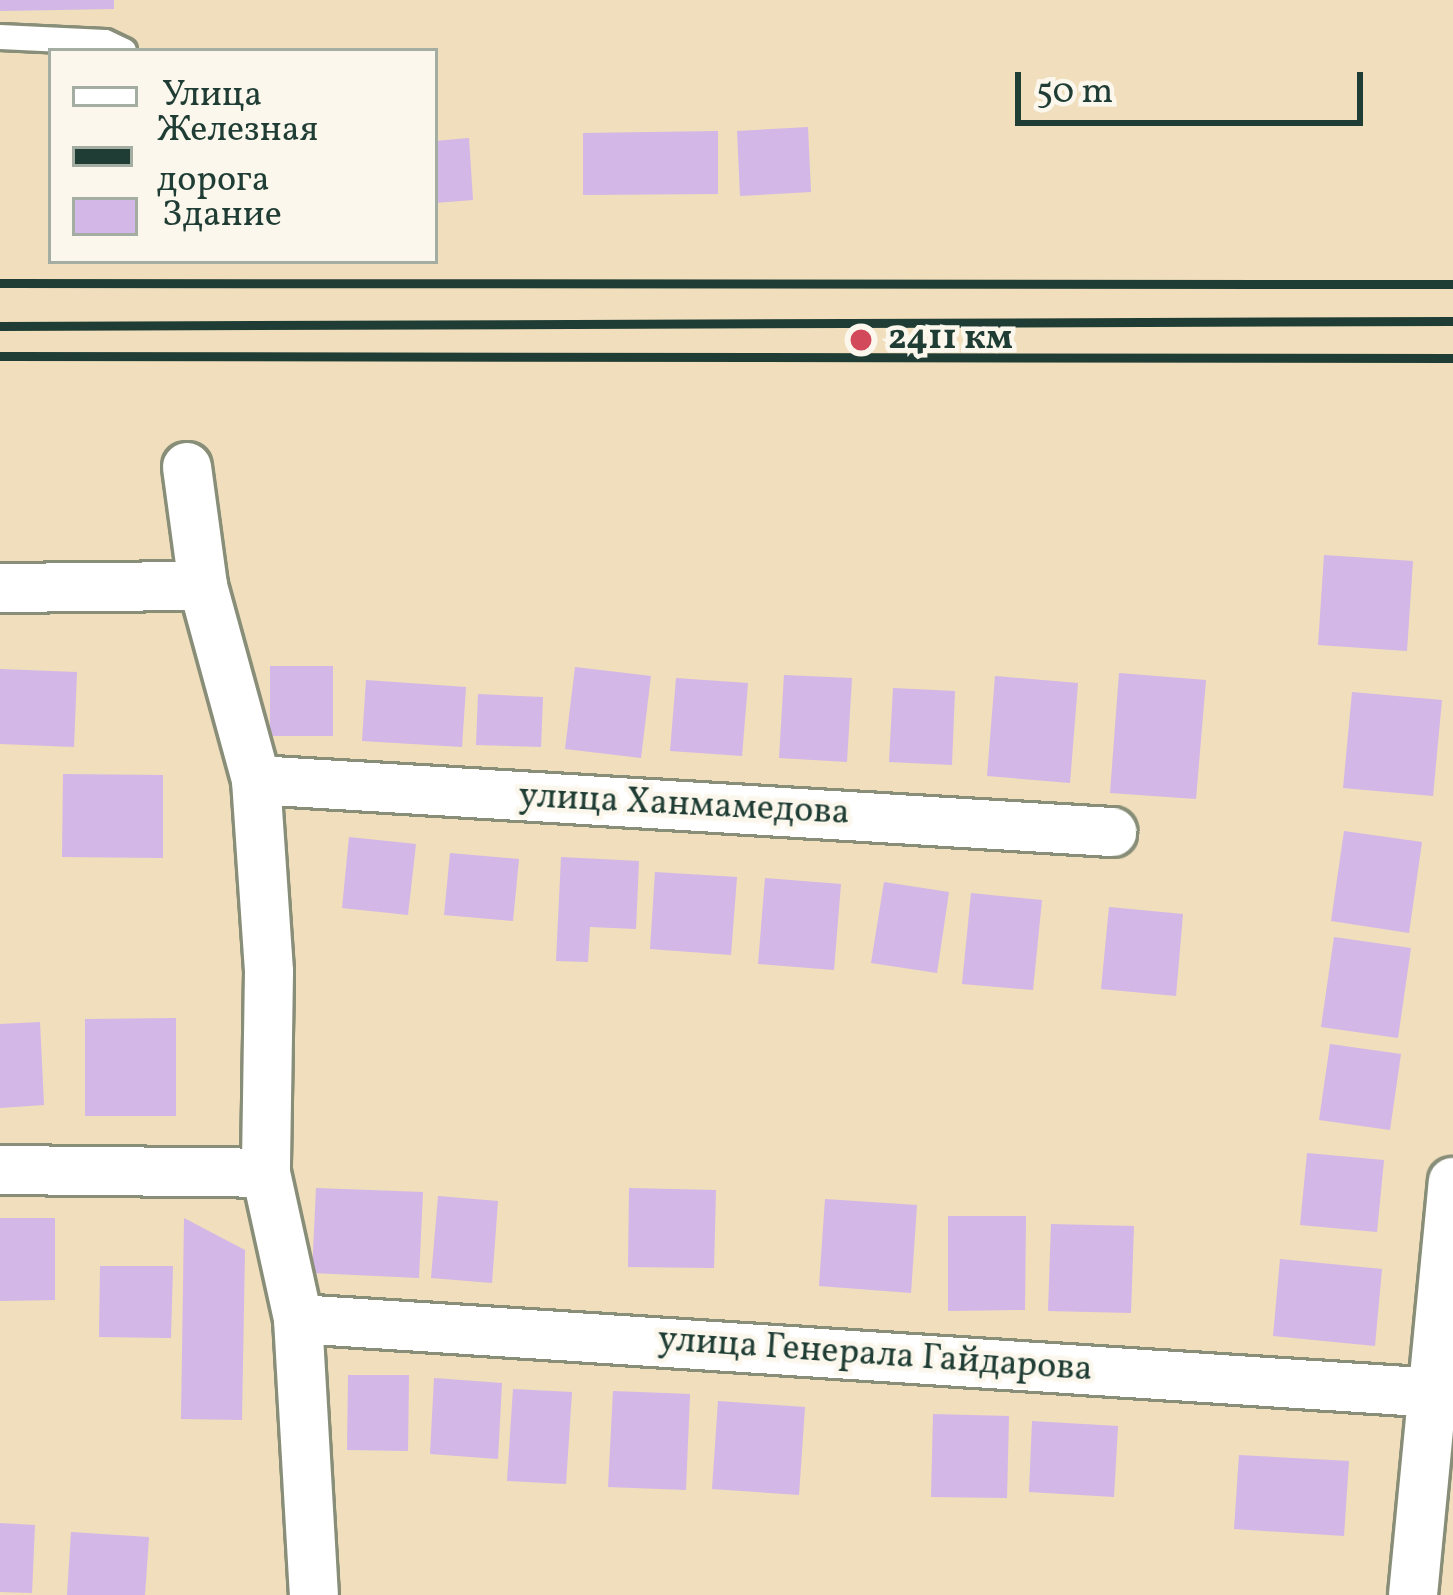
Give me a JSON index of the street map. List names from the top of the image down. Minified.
{"streets":{"street":["улица Ханмамедова","улица Генерала Гайдарова"]},"places":["2411 км"],"legend":["Улица","Железная дорога","Здание"],"scale_bar":"50 m"}
